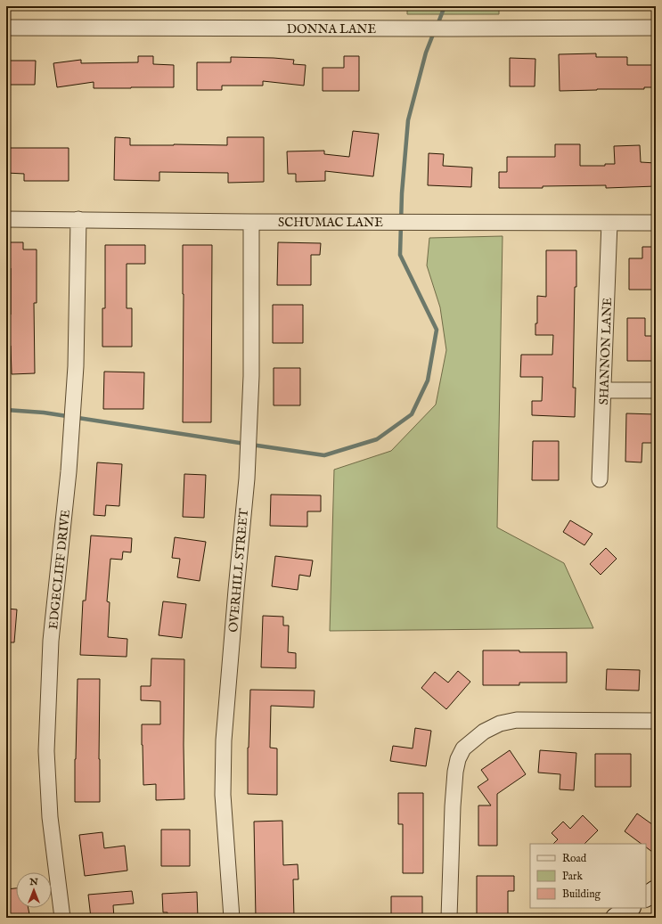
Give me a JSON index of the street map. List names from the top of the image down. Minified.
{"streets":{"street":["DONNA LANE","SCHUMAC LANE","SHANNON LANE","EDGECLIFF DRIVE","OVERHILL STREET"]},"crossings":[["SCHUMAC LANE","SHANNON LANE"],["SCHUMAC LANE","EDGECLIFF DRIVE"],["SCHUMAC LANE","OVERHILL STREET"]],"legend":["Road","Park","Building"],"north":"top"}
